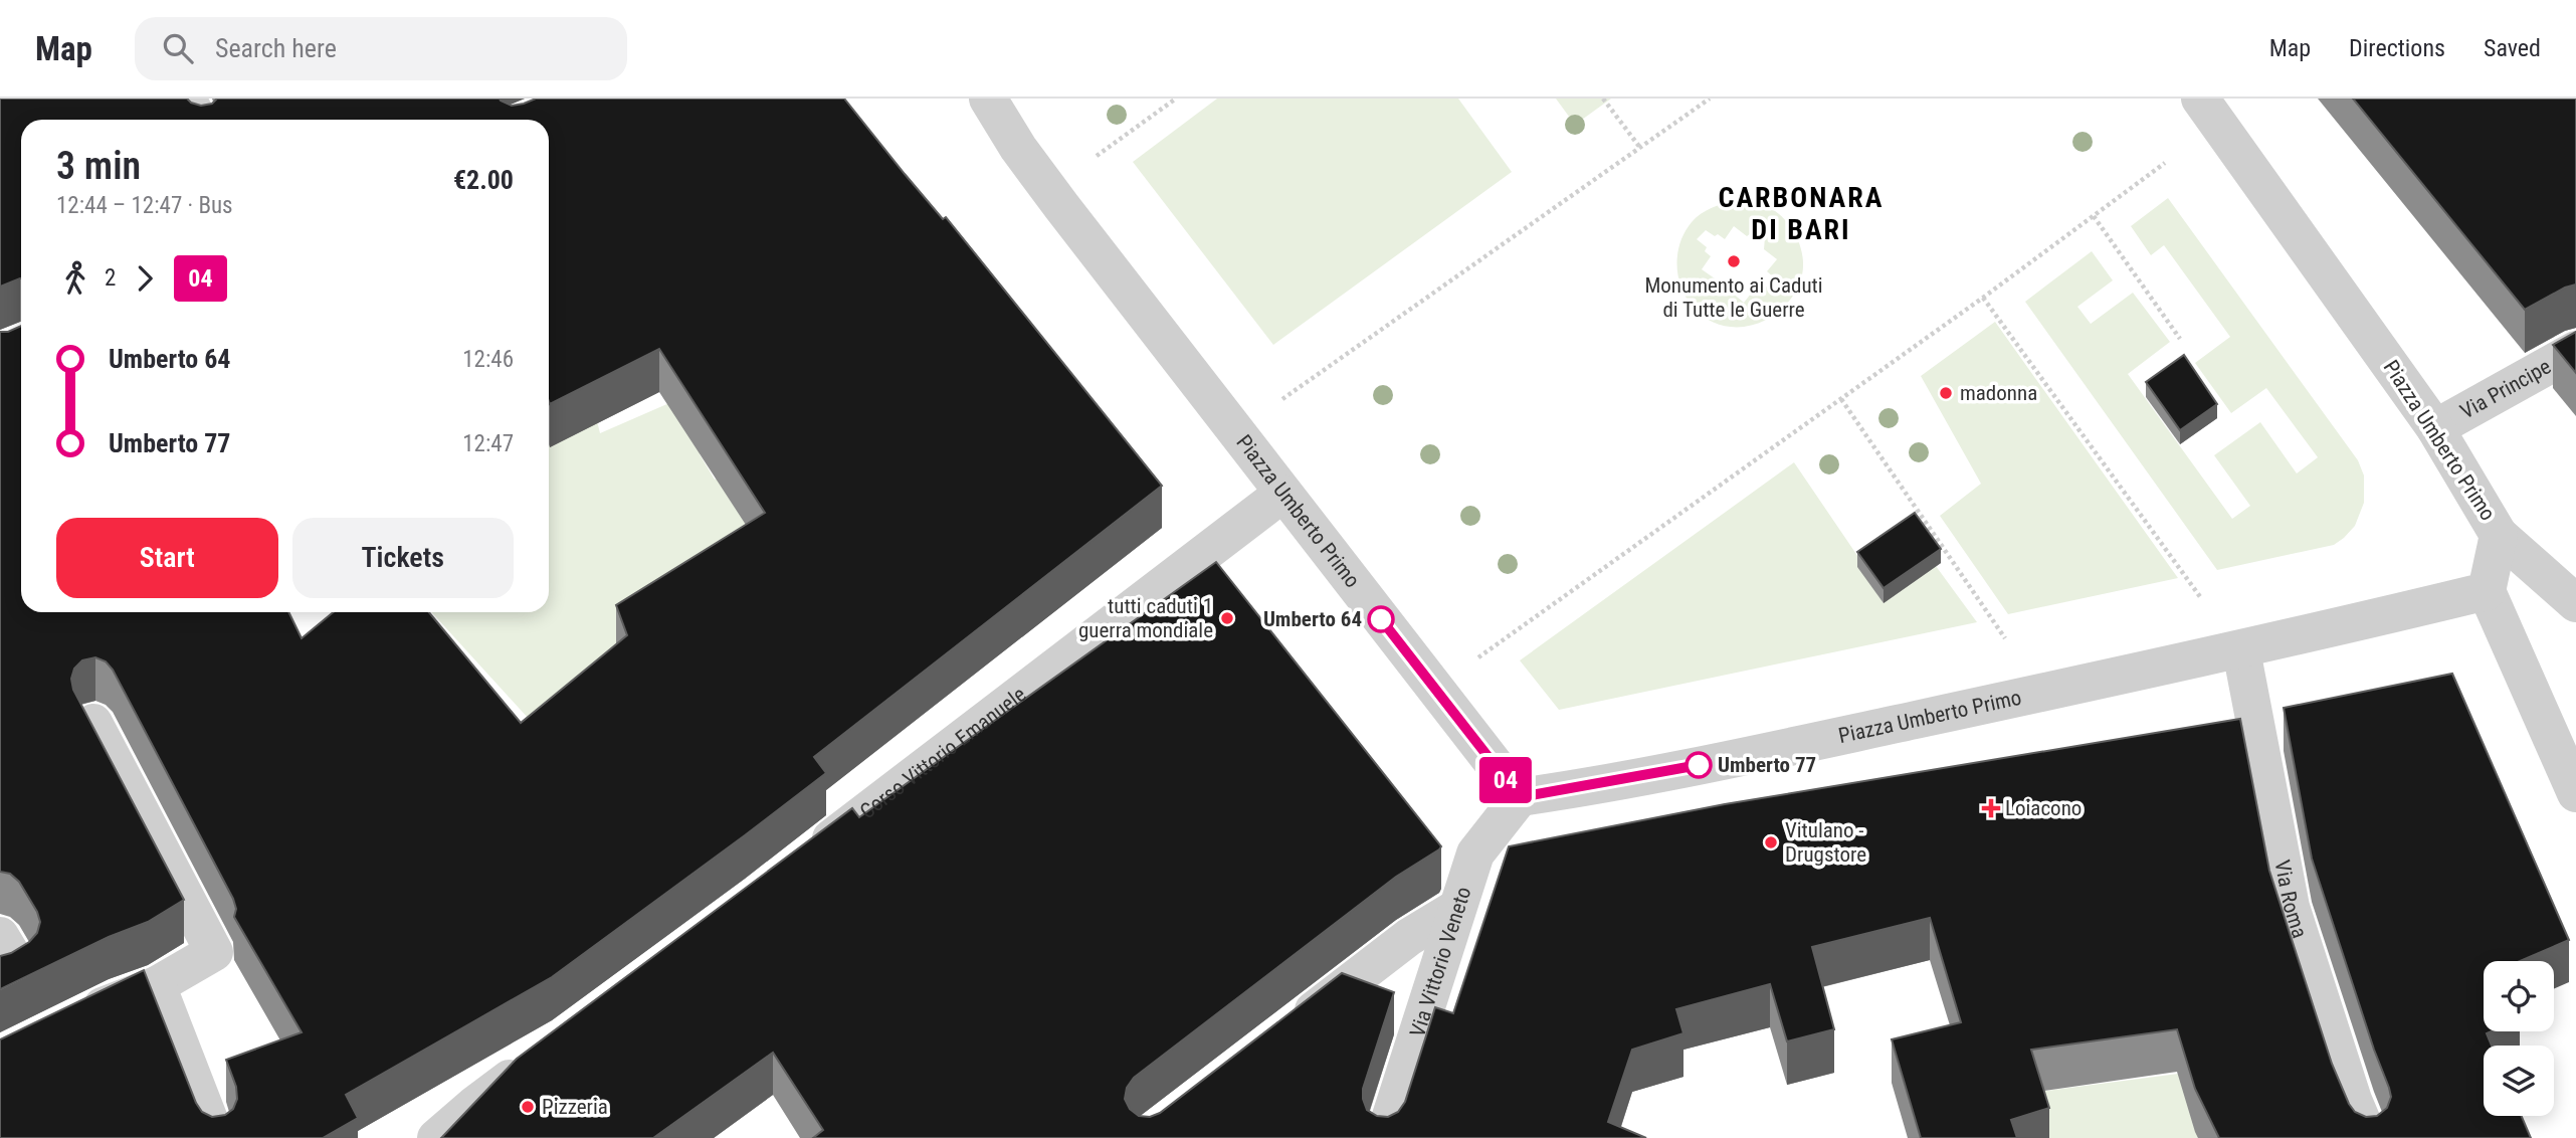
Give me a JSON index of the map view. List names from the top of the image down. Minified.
{"streets":{"street":["Via Principe","Piazza Umberto Primo","Corso Vittorio Emanuele","Via Roma","Via Vittorio Veneto"]},"crossings":[["Via Principe","Piazza Umberto Primo"],["Piazza Umberto Primo","Corso Vittorio Emanuele"],["Piazza Umberto Primo","Via Roma"],["Piazza Umberto Primo","Via Vittorio Veneto"]],"districts":["CARBONARA DI BARI"],"places":{"other":["Monumento ai Caduti di Tutte le Guerre","madonna","tutti caduti 1 guerra mondiale","Umberto 64","Umberto 77","Vitulano - Drugstore","Pizzeria"],"health":["Loiacono"]},"lines":["bus line 04"],"page":{"header":"Map","search":"Search here","nav":["Map","Directions","Saved"],"on_map":"04","heading":["3 min","12:44 – 12:47 · Bus","€2.00"],"legs":["2","04"],"list":[{"name":"Umberto 64","value":"12:46"},{"name":"Umberto 77","value":"12:47"}],"buttons":["Start","Tickets"]}}
